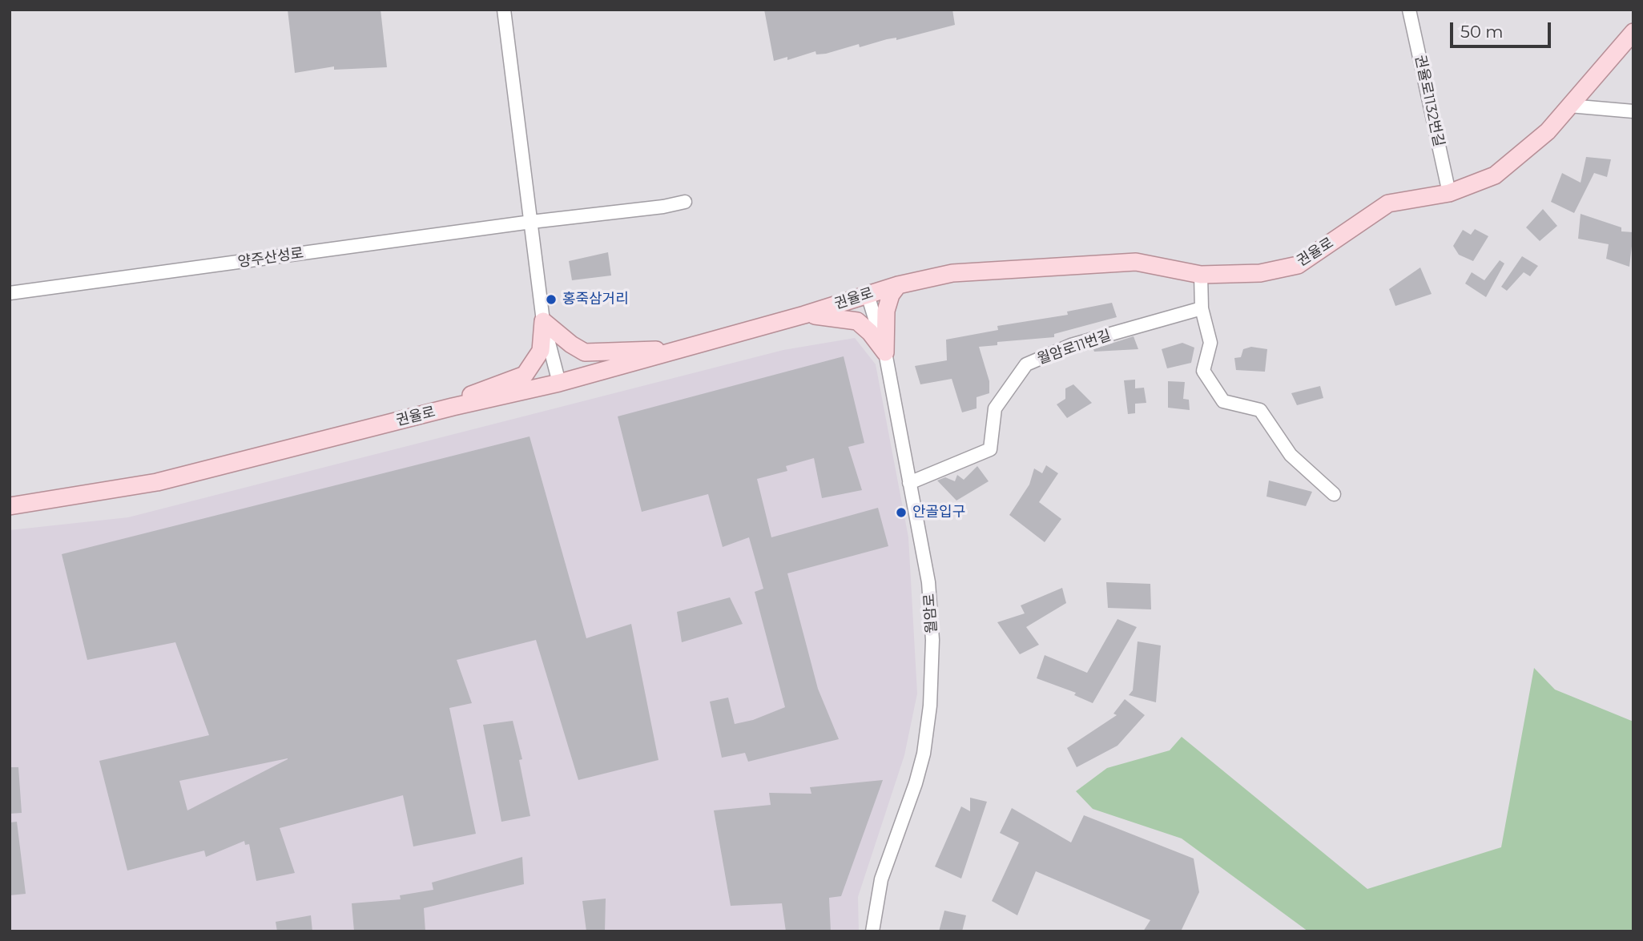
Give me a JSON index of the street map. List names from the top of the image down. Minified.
{"streets":{"main road":["권율로"],"street":["권율로1132번길","양주산성로","월암로11번길","월암로"]},"crossings":[["권율로1132번길","권율로"],["권율로","월암로"],["월암로11번길","월암로"]],"places":["홍죽삼거리","안골입구"],"scale_bar":"50 m"}
